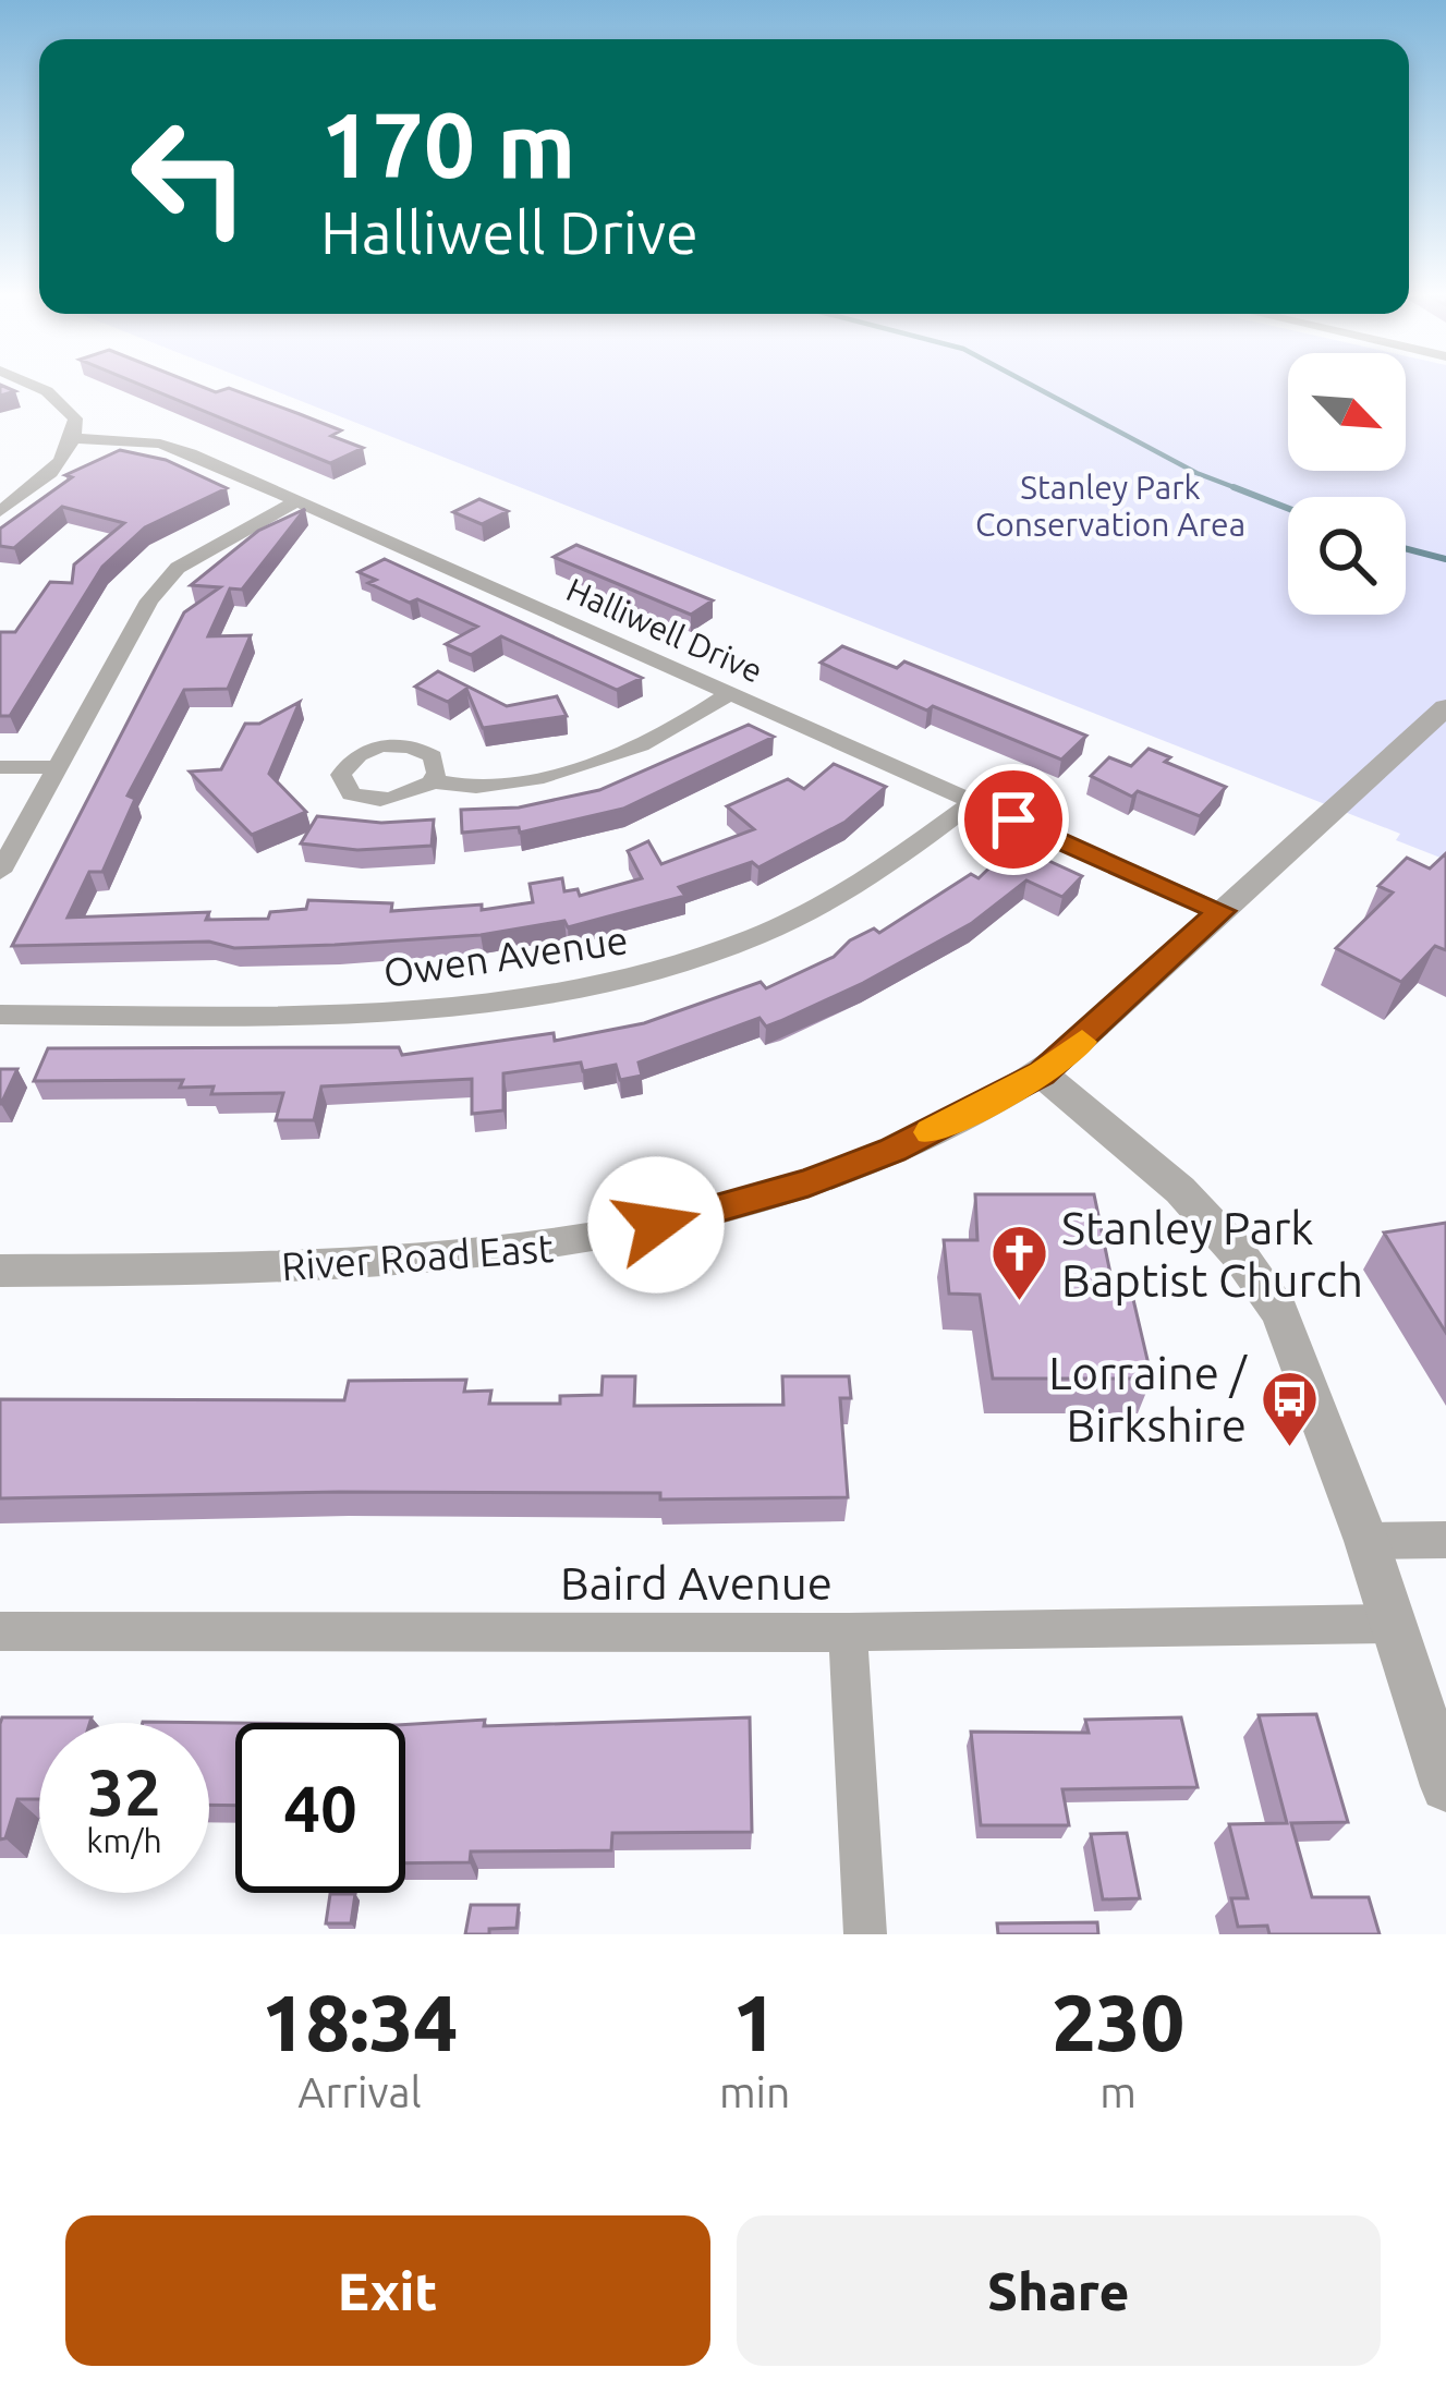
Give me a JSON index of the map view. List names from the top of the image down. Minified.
{"streets":{"street":["Halliwell Drive","Owen Avenue","River Road East","Baird Avenue"]},"crossings":[["Halliwell Drive","Owen Avenue"],["Halliwell Drive","River Road East"]],"parks":["Stanley Park Conservation Area"],"places":{"church":["Stanley Park Baptist Church"],"bus stop":["Lorraine / Birkshire"]},"north":"bottom right","page":{"turn":["170 m","Halliwell Drive"],"speed":"32 km/h","limit":"40","eta":["18:34","Arrival","1","min","230","m"],"buttons":["Exit","Share"]}}
